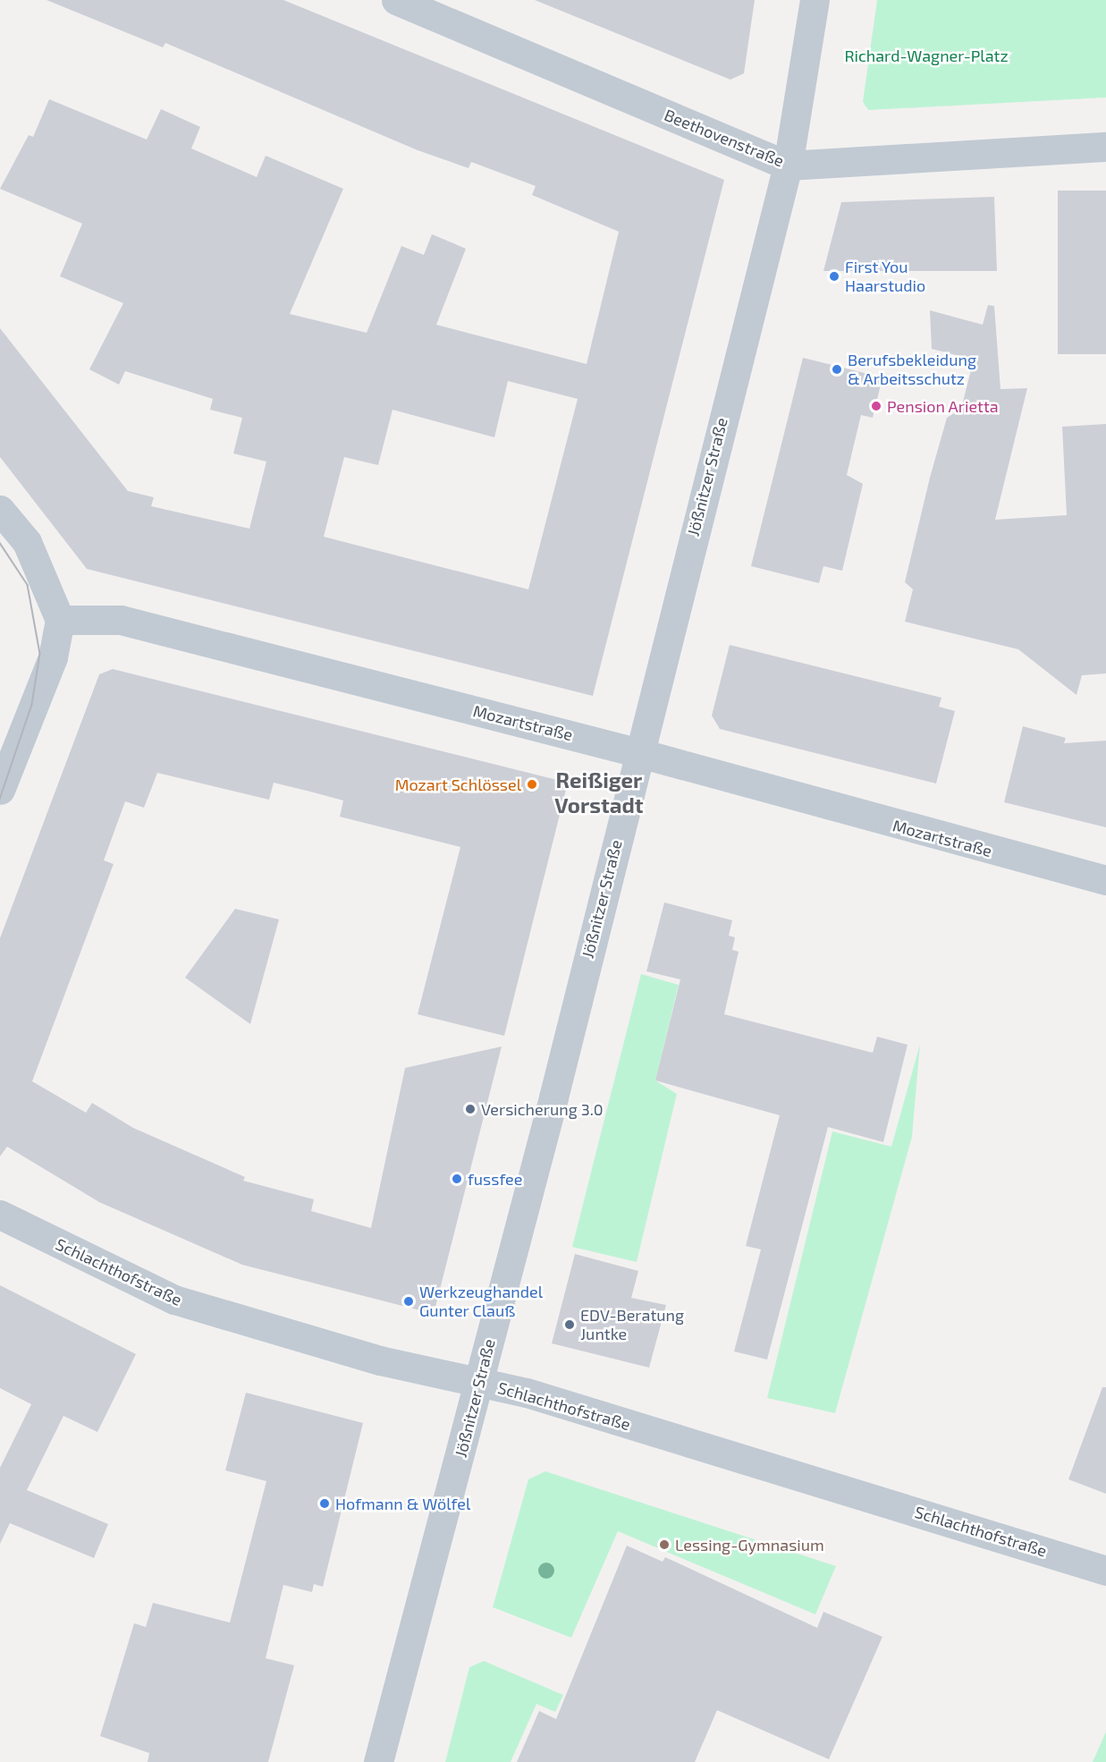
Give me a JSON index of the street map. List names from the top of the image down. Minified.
{"streets":{"street":["Beethovenstraße","Jößnitzer Straße","Mozartstraße","Schlachthofstraße"]},"crossings":[["Beethovenstraße","Jößnitzer Straße"],["Jößnitzer Straße","Mozartstraße"],["Jößnitzer Straße","Schlachthofstraße"]],"districts":["Reißiger Vorstadt"],"parks":["Richard-Wagner-Platz"],"places":["First You Haarstudio","Berufsbekleidung & Arbeitsschutz","Pension Arietta","Mozart Schlössel","Versicherung 3.0","fussfee","Werkzeughandel Gunter Clauß","EDV-Beratung Juntke","Hofmann & Wölfel","Lessing-Gymnasium"]}
